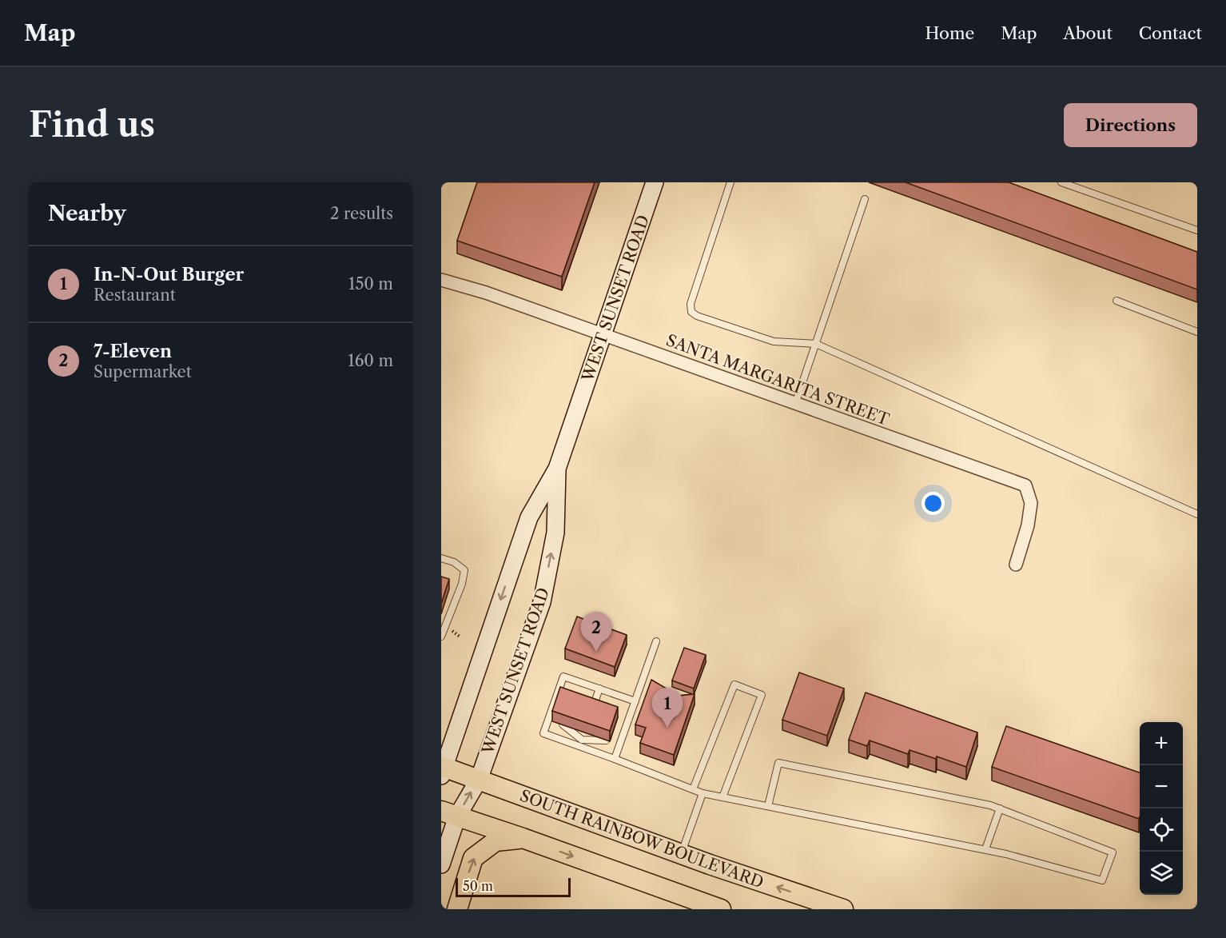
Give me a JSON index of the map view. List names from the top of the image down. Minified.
{"streets":{"main road":["WEST SUNSET ROAD","SOUTH RAINBOW BOULEVARD"],"street":["SANTA MARGARITA STREET"]},"crossings":[["WEST SUNSET ROAD","SANTA MARGARITA STREET"],["WEST SUNSET ROAD","SOUTH RAINBOW BOULEVARD"]],"scale_bar":"50 m","page":{"header":"Map","nav":["Home","Map","About","Contact"],"buttons":"Directions","title":"Find us","heading":["Nearby","2 results"],"list":[{"mark":"1","name":"In-N-Out Burger","note":"Restaurant","value":"150 m"},{"mark":"2","name":"7-Eleven","note":"Supermarket","value":"160 m"}],"pins":["2","1"],"map_buttons":["+","−"],"scale":"50 m"}}
